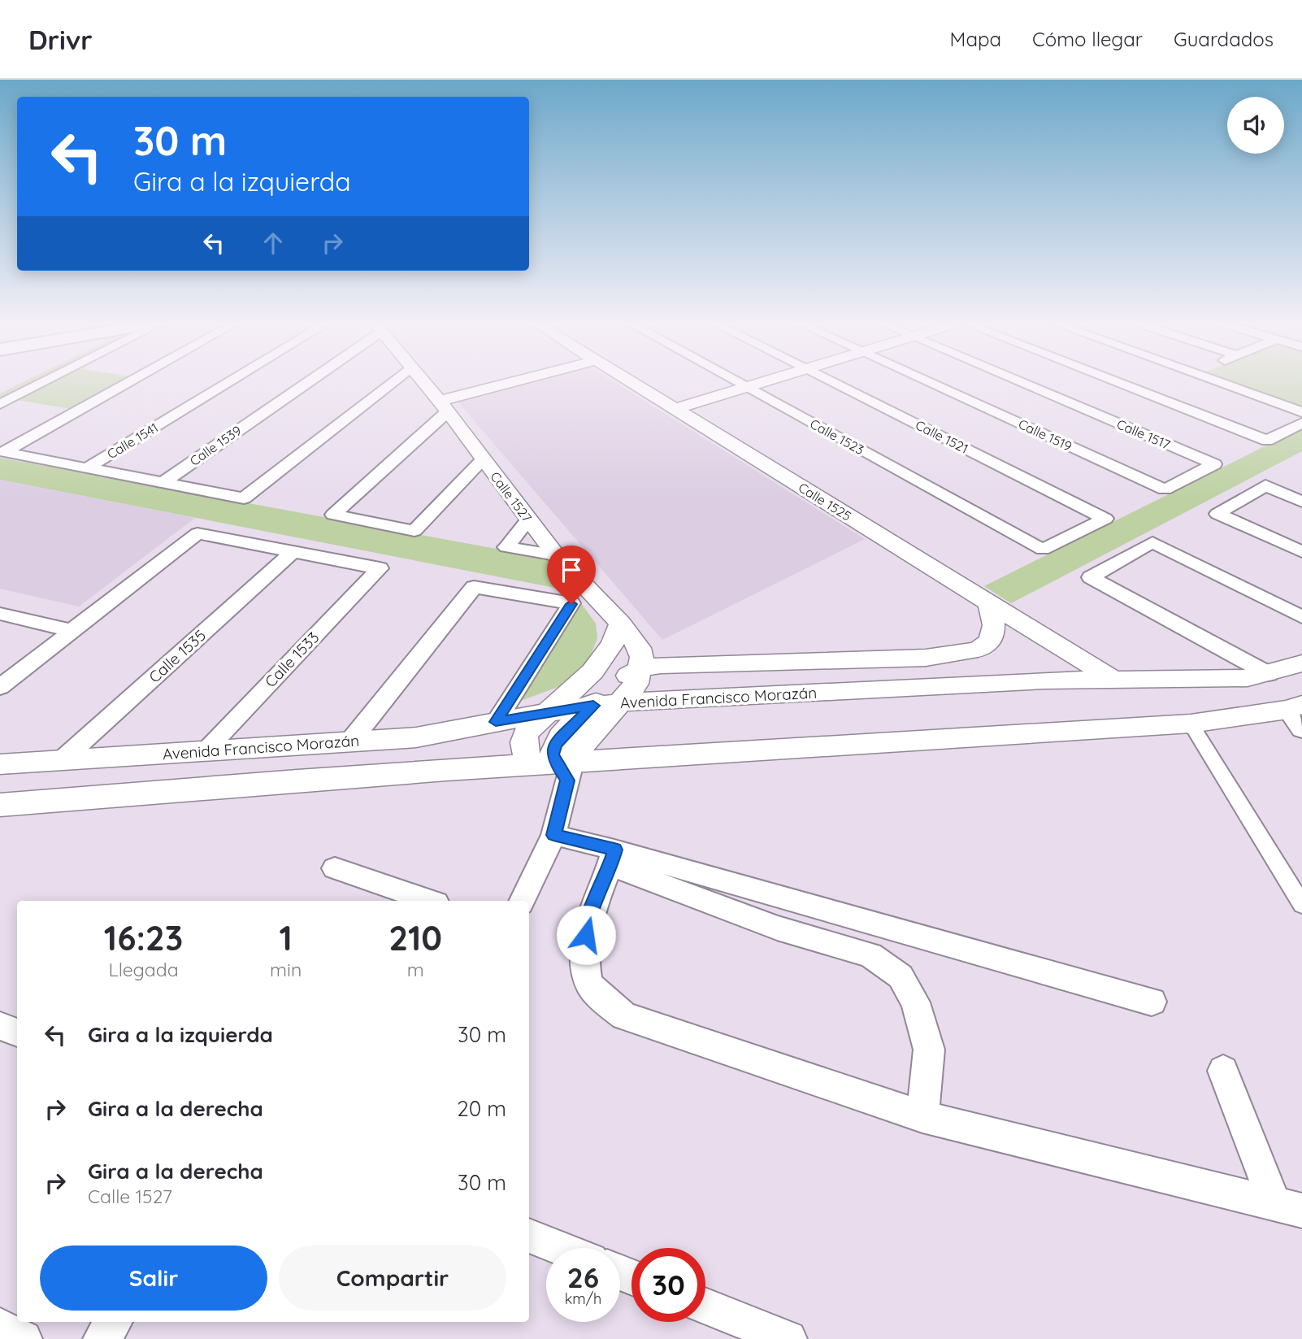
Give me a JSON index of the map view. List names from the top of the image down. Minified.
{"streets":{"street":["Calle 1517","Calle 1519","Calle 1523","Calle 1521","Calle 1541","Calle 1539","Calle 1527","Calle 1525","Calle 1535","Calle 1533","Avenida Francisco Morazán"]},"crossings":[["Calle 1523","Calle 1521"],["Calle 1525","Avenida Francisco Morazán"],["Calle 1535","Calle 1533"],["Calle 1535","Avenida Francisco Morazán"],["Calle 1533","Avenida Francisco Morazán"]],"page":{"header":"Drivr","nav":["Mapa","Cómo llegar","Guardados"],"turn":["30 m","Gira a la izquierda"],"eta":["16:23","Llegada","1","min","210","m"],"list":[{"name":"Gira a la izquierda","value":"30 m"},{"name":"Gira a la derecha","value":"20 m"},{"name":"Gira a la derecha","note":"Calle 1527","value":"30 m"}],"buttons":["Salir","Compartir"],"speed":"26 km/h","limit":"30"}}
